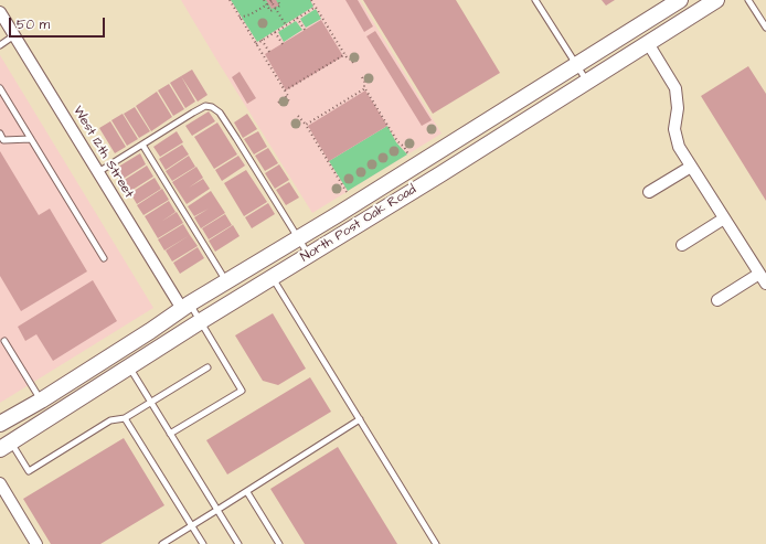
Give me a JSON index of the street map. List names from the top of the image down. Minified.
{"streets":{"main road":["North Post Oak Road"],"street":["West 12th Street"]},"crossings":[["West 12th Street","North Post Oak Road"]],"scale_bar":"50 m"}
